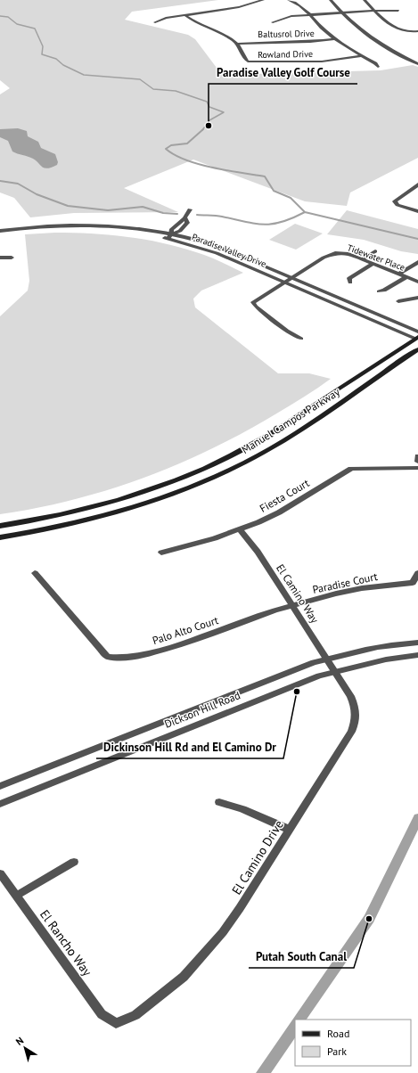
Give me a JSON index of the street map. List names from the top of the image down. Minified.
{"streets":{"main road":["Manuel Campos Parkway"],"street":["Baltusrol Drive","Rowland Drive","Paradise Valley Drive","Tidewater Place","Fiesta Court","Paradise Court","El Camino Way","Palo Alto Court","Dickson Hill Road","El Camino Drive","El Rancho Way"]},"crossings":[["Baltusrol Drive","Rowland Drive"],["Paradise Valley Drive","Tidewater Place"],["Paradise Valley Drive","Manuel Campos Parkway"],["Fiesta Court","El Camino Way"],["Paradise Court","El Camino Way"],["Paradise Court","Palo Alto Court"],["El Camino Way","Palo Alto Court"],["El Camino Way","Dickson Hill Road"],["El Camino Way","El Camino Drive"],["Dickson Hill Road","El Camino Drive"],["El Camino Drive","El Rancho Way"]],"places":["Paradise Valley Golf Course","Dickinson Hill Rd and El Camino Dr","Putah South Canal"],"legend":["Road","Park"],"north":"top left"}
